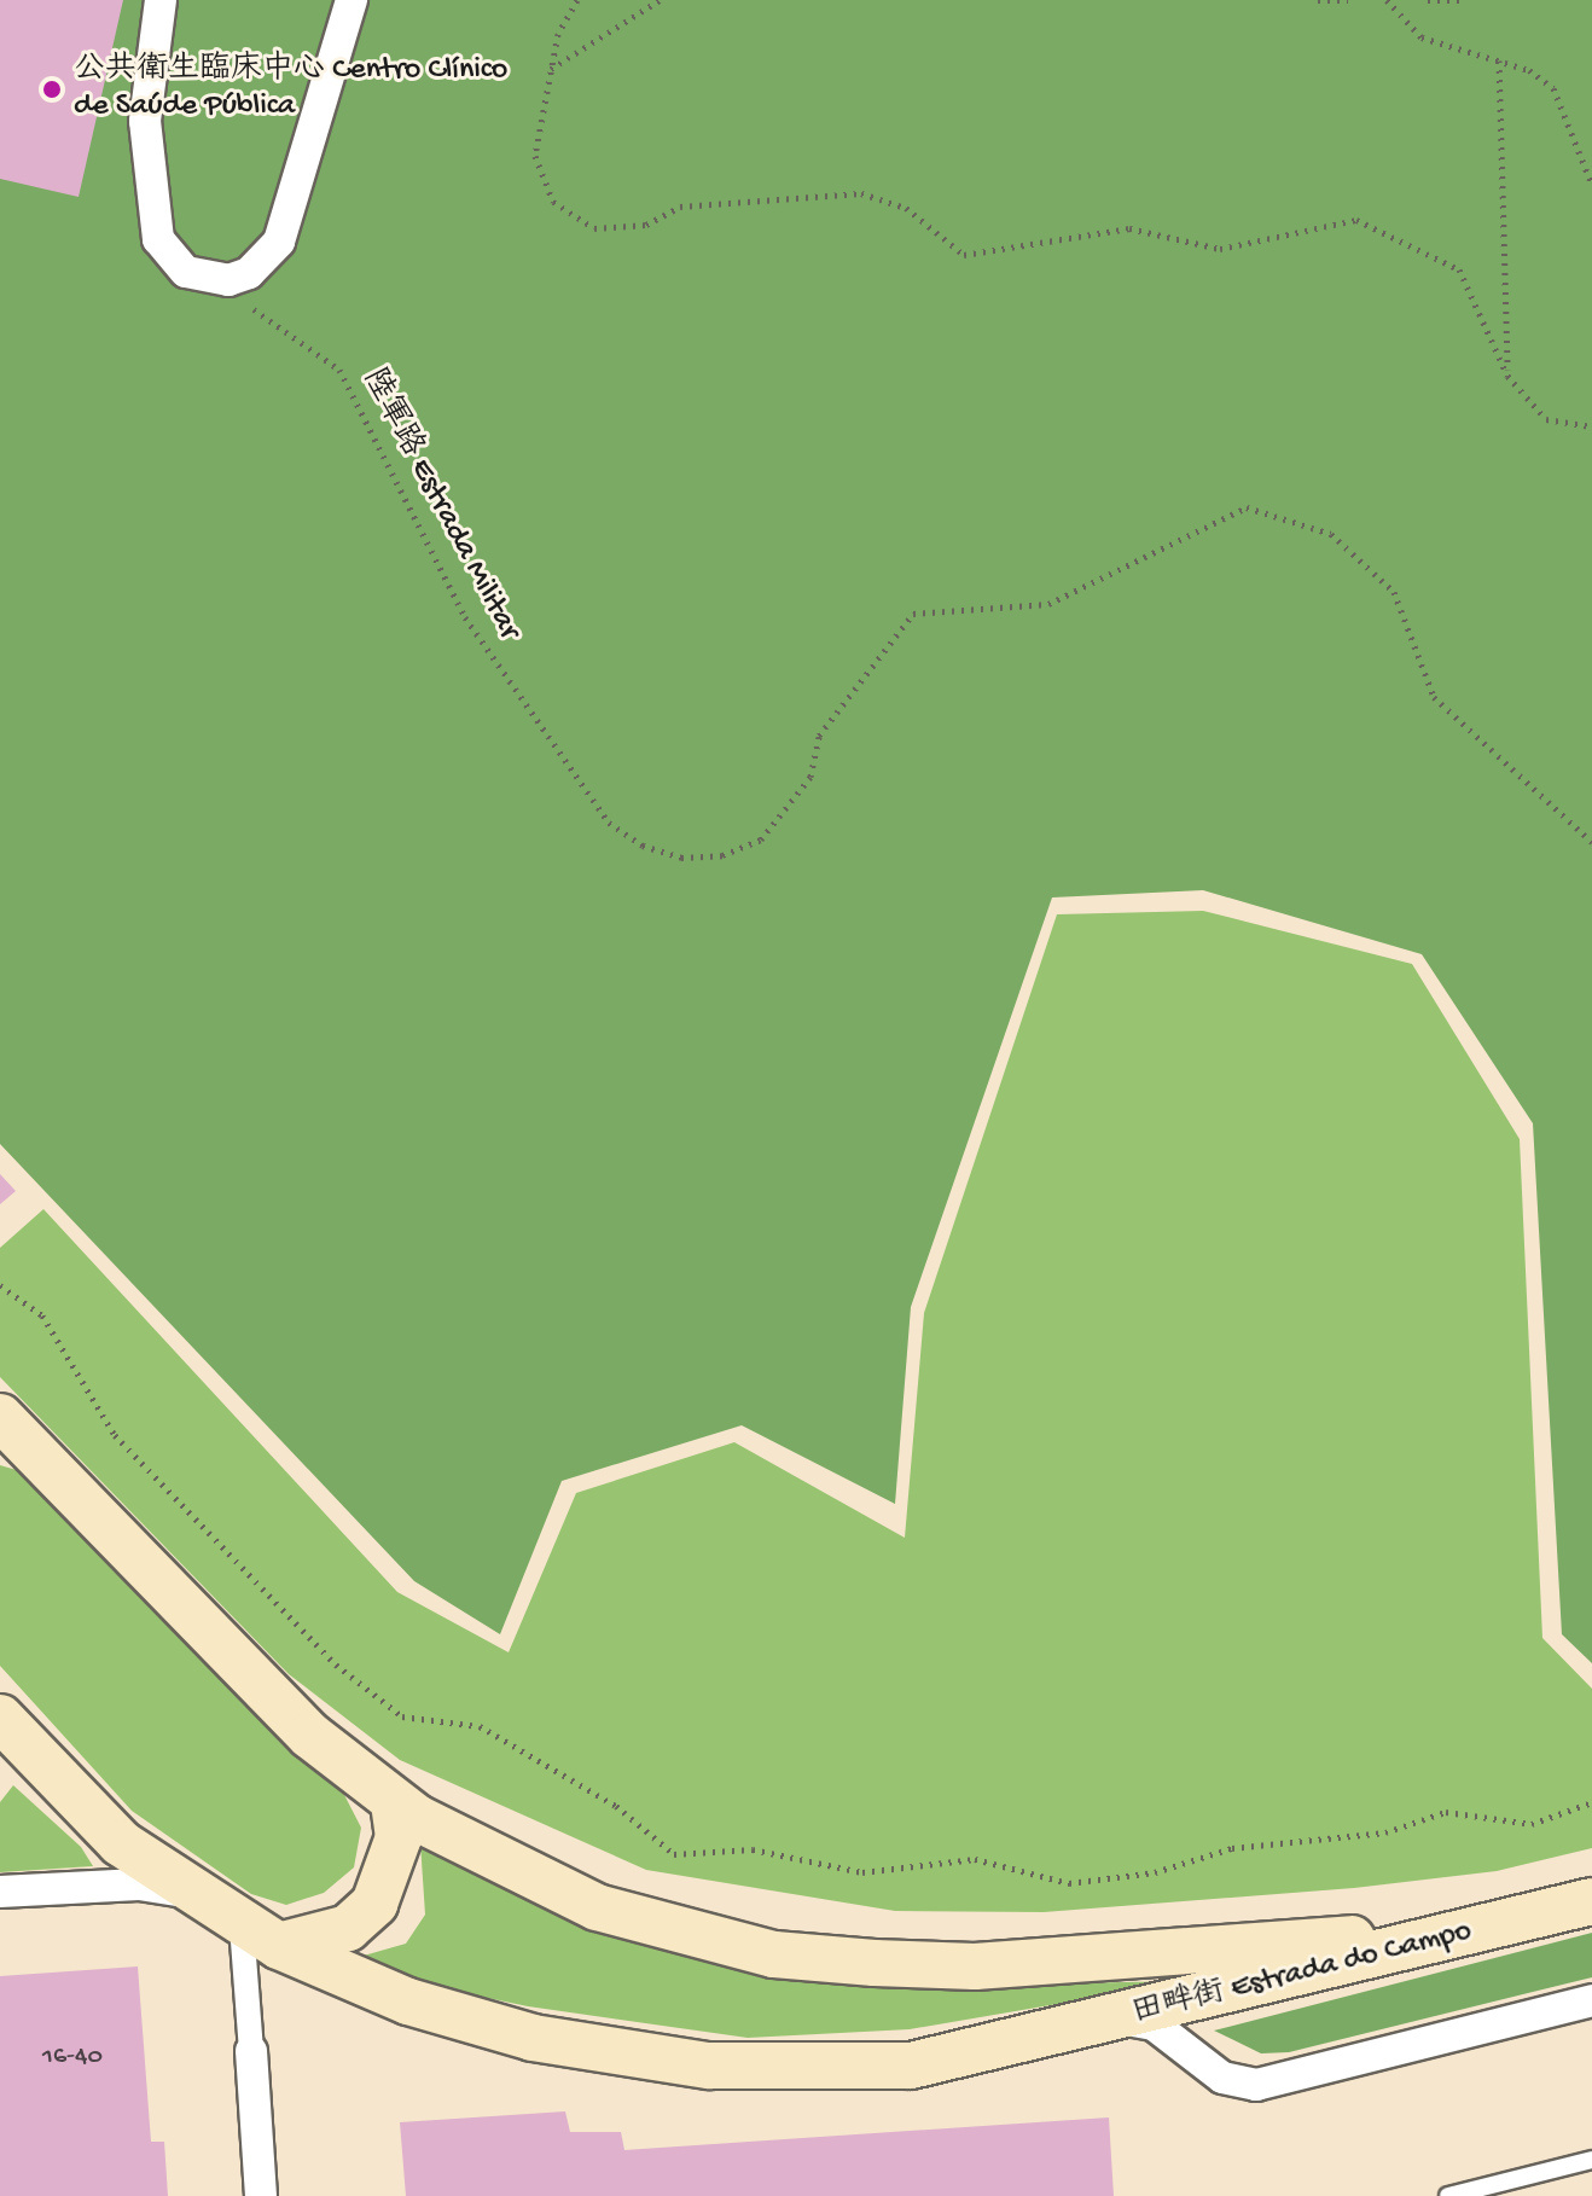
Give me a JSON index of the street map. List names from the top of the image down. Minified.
{"streets":{"main road":["田畔街 Estrada do Campo"],"path":["陸軍路 Estrada Militar"]},"places":["公共衛生臨床中心 Centro Clínico de Saúde Pública"],"house_numbers":["16-40"]}
